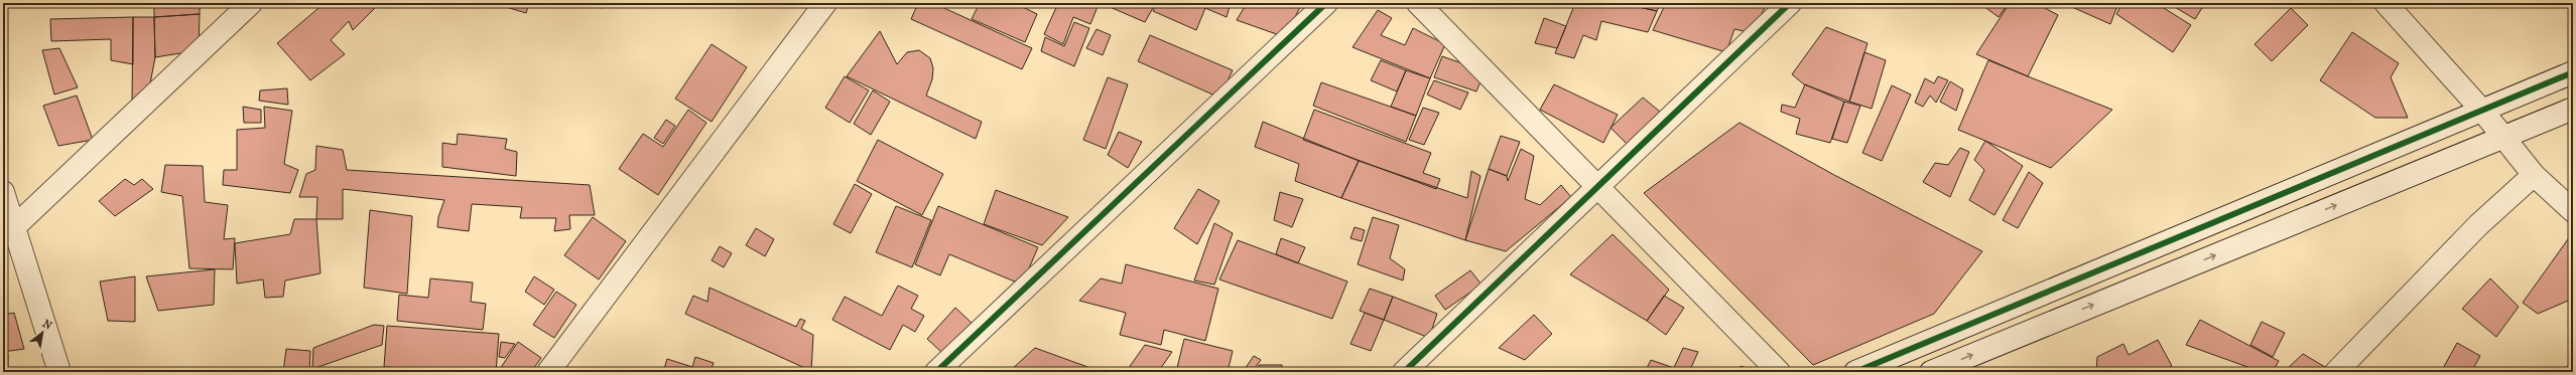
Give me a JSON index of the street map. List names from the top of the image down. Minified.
{"north":"top right"}
